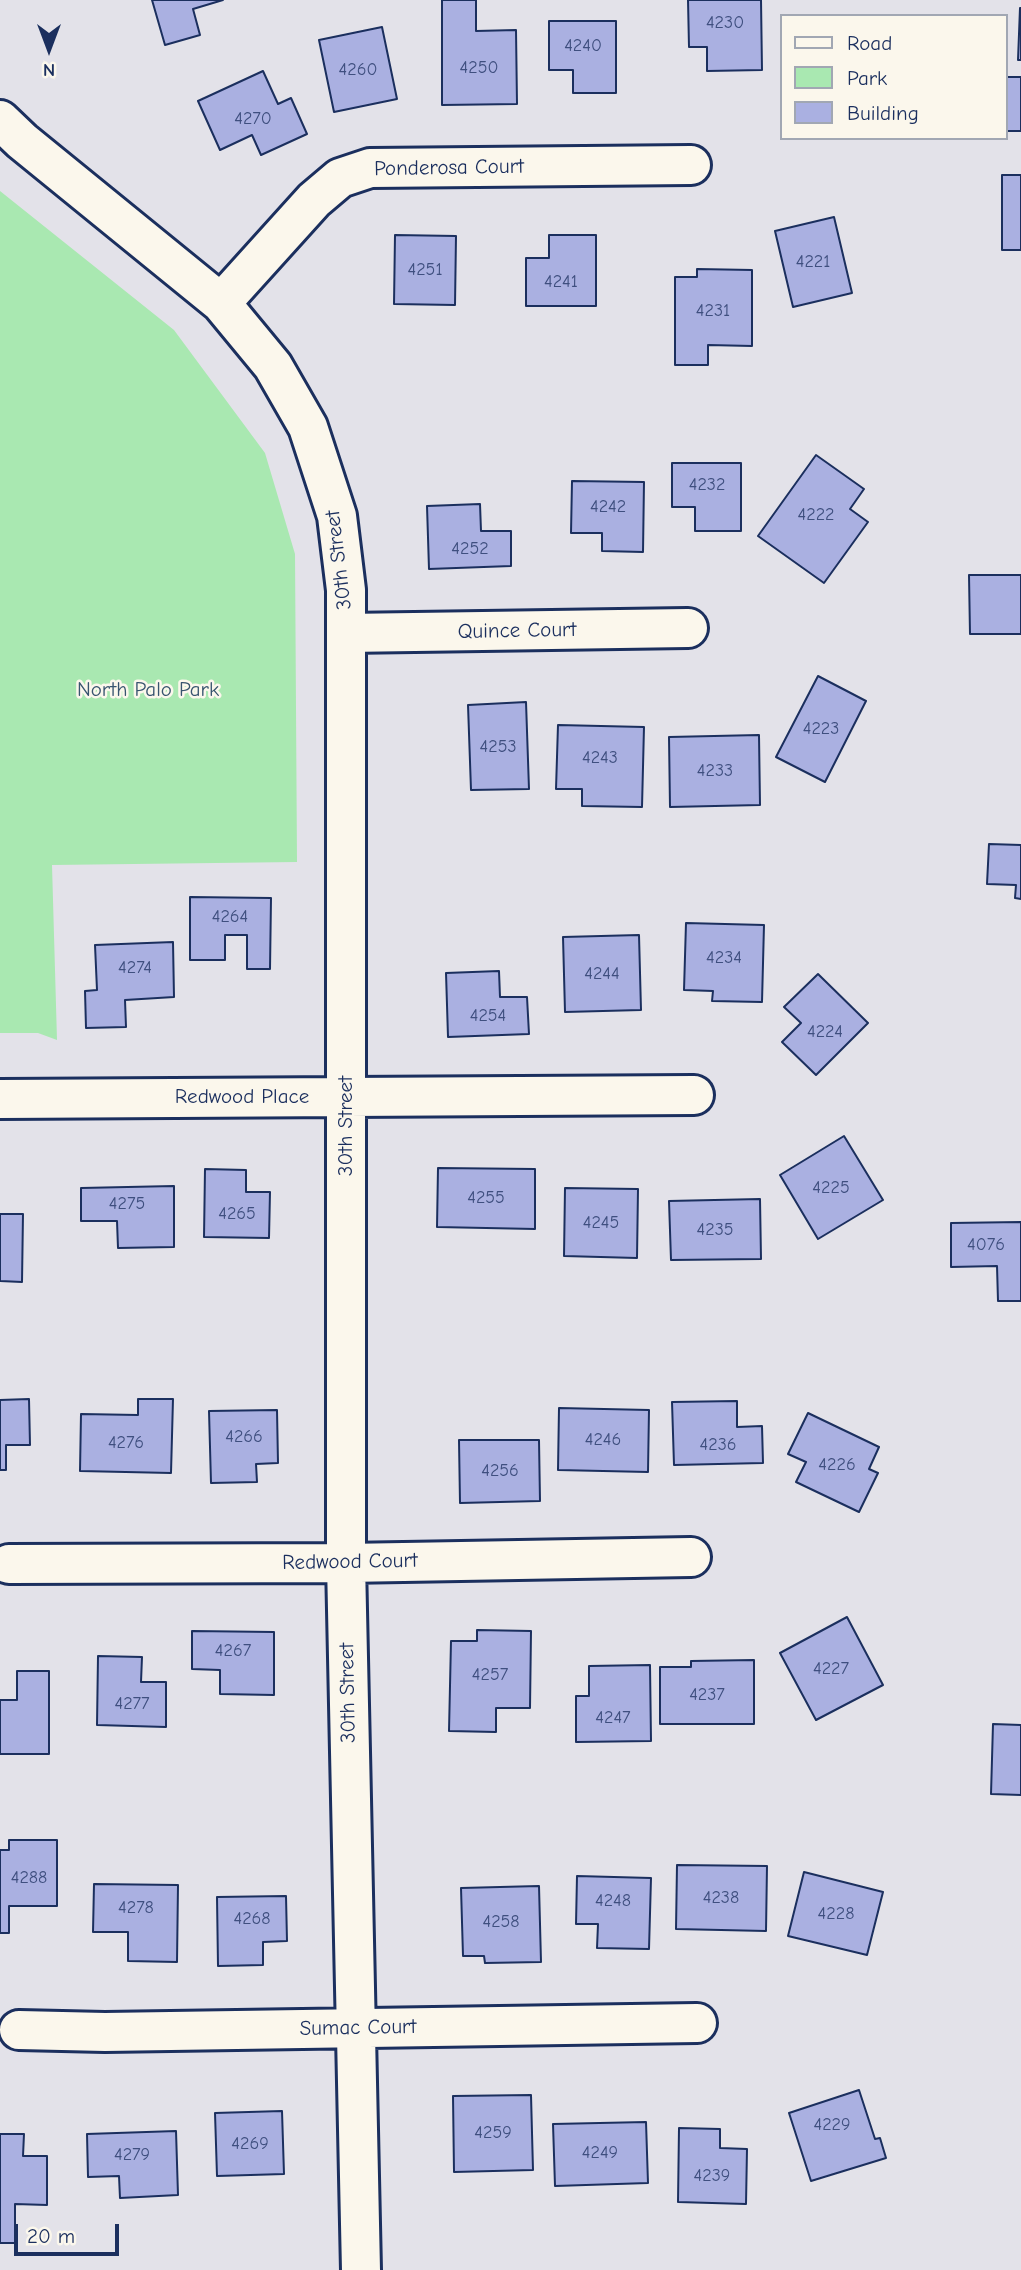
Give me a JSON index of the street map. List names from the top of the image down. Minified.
{"streets":{"street":["Ponderosa Court","30th Street","Quince Court","Redwood Place","Redwood Court","Sumac Court"]},"crossings":[["Ponderosa Court","30th Street"],["30th Street","Quince Court"],["30th Street","Redwood Place"],["30th Street","Redwood Court"],["30th Street","Sumac Court"]],"parks":["North Palo Park"],"house_numbers":["4230","4240","4250","4260","4270","4221","4251","4241","4231","4232","4242","4222","4252","4223","4253","4243","4233","4264","4234","4274","4244","4254","4224","4225","4255","4275","4265","4245","4235","4076","4266","4246","4276","4236","4226","4256","4267","4227","4257","4237","4277","4247","4288","4238","4248","4278","4228","4268","4258","4229","4259","4269","4249","4279","4239"],"legend":["Road","Park","Building"],"scale_bar":"20 m","north":"bottom"}
